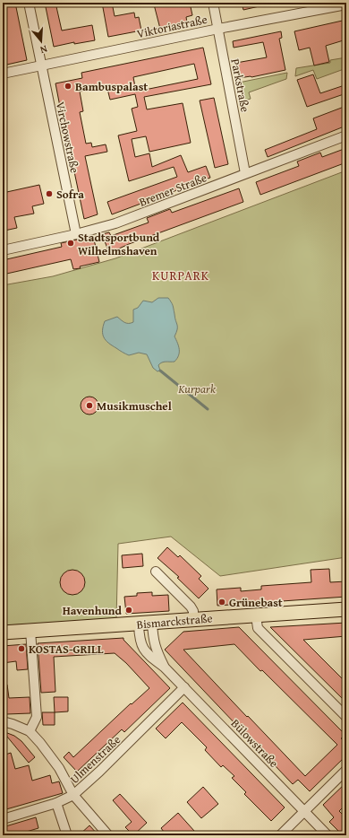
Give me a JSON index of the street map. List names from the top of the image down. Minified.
{"streets":{"main road":["Bismarckstraße"],"street":["Viktoriastraße","Parkstraße","Virchowstraße","Bremer Straße","Bülowstraße","Ulmenstraße"]},"crossings":[["Viktoriastraße","Parkstraße"],["Viktoriastraße","Virchowstraße"],["Parkstraße","Bremer Straße"],["Virchowstraße","Bremer Straße"],["Bismarckstraße","Bülowstraße"],["Bülowstraße","Ulmenstraße"]],"districts":["KURPARK"],"parks":["Kurpark"],"places":["Bambuspalast","Sofra","Stadtsportbund Wilhelmshaven","Musikmuschel","Grünebast","Havenhund","KOSTAS-GRILL"],"north":"bottom"}
